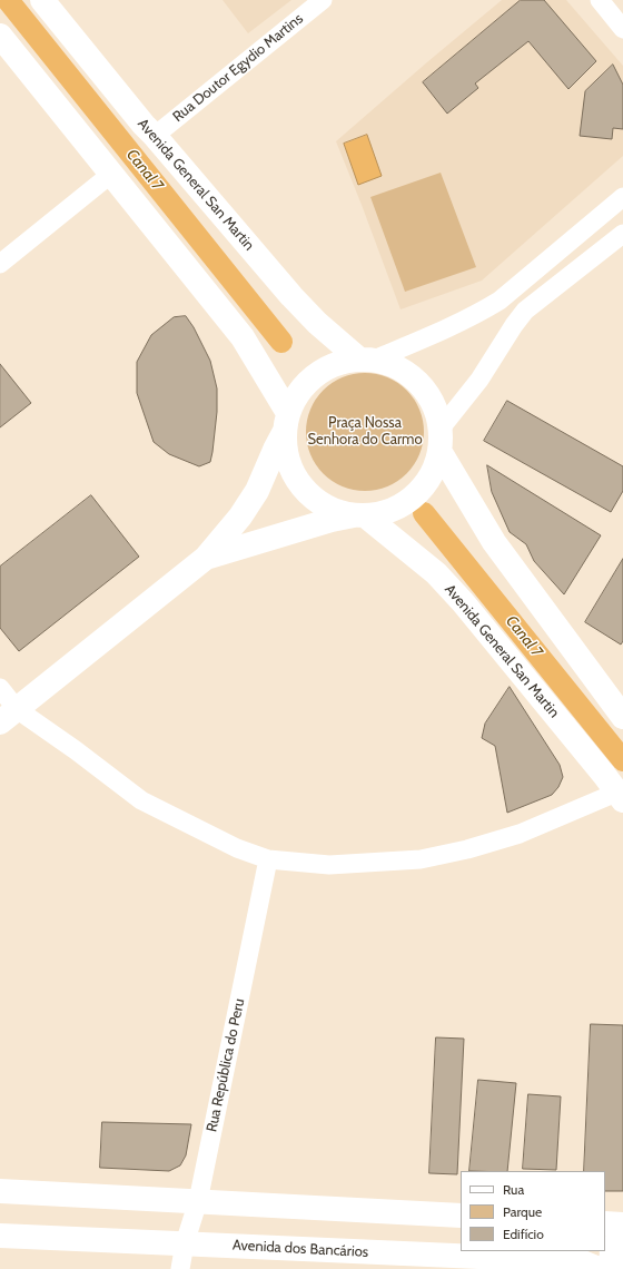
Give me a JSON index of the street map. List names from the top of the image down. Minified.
{"streets":{"main road":["Avenida General San Martin","Avenida dos Bancários"],"street":["Rua Doutor Egydio Martins","Rua República do Peru"]},"crossings":[["Rua Doutor Egydio Martins","Avenida General San Martin"],["Rua República do Peru","Avenida dos Bancários"]],"water":["Canal 7"],"parks":["Praça Nossa Senhora do Carmo"],"legend":["Rua","Parque","Edifício"]}
